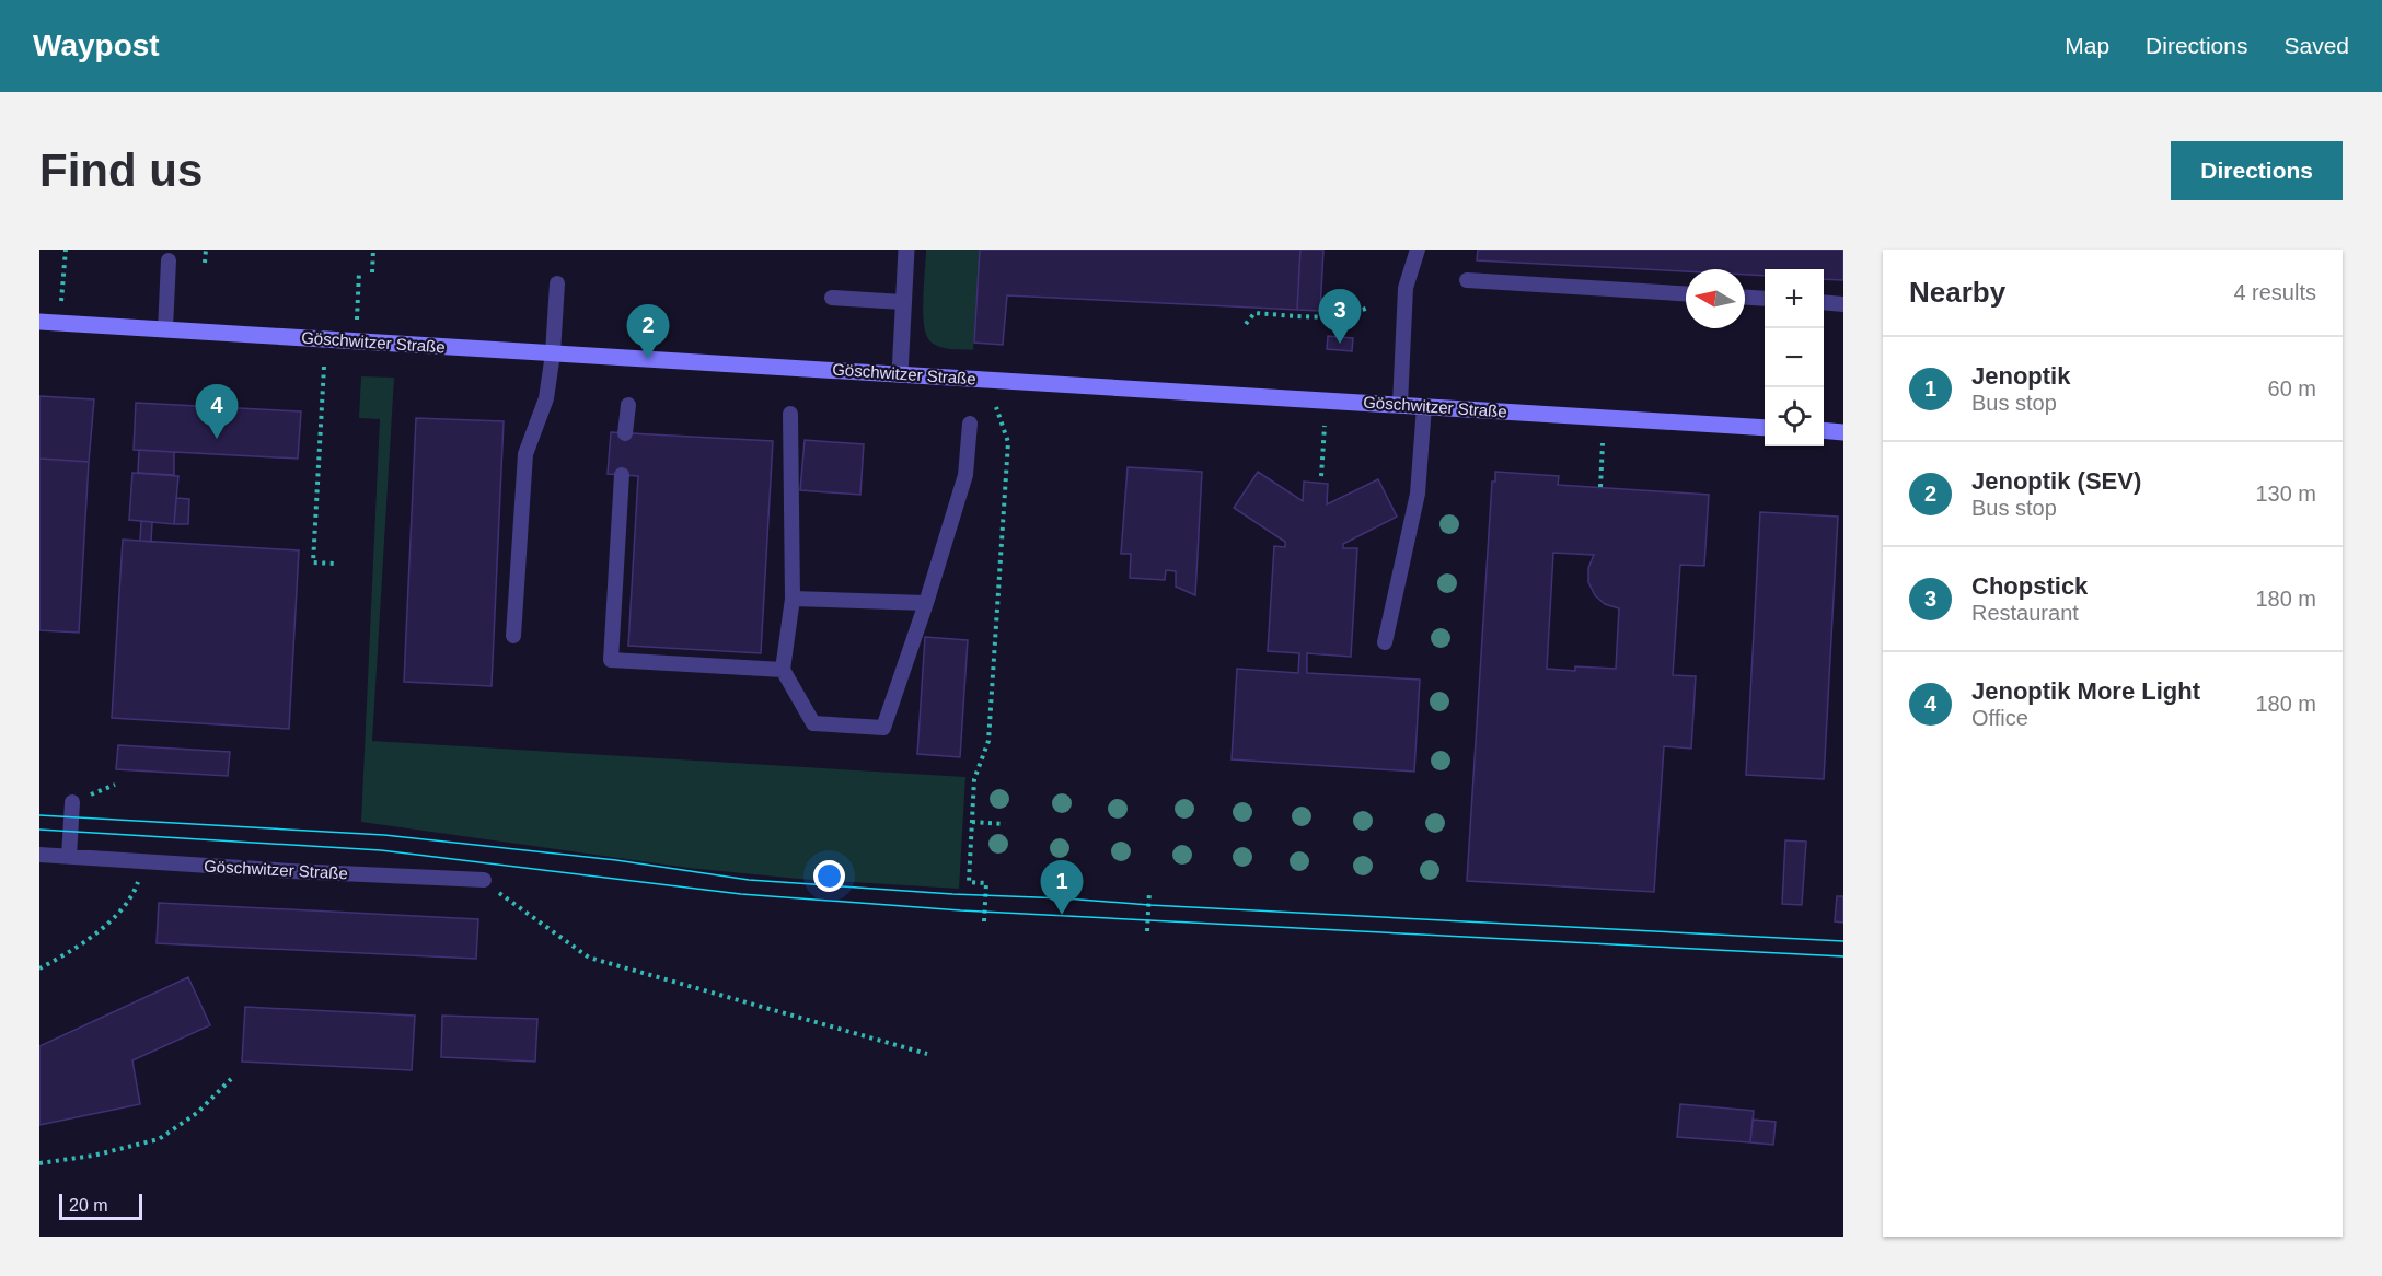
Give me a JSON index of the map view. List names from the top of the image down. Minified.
{"streets":{"main road":["Göschwitzer Straße"]},"scale_bar":"20 m","north":"left","page":{"header":"Waypost","nav":["Map","Directions","Saved"],"buttons":"Directions","title":"Find us","heading":["Nearby","4 results"],"map_buttons":["+","−"],"pins":["3","2","4","1"],"list":[{"mark":"1","name":"Jenoptik","note":"Bus stop","value":"60 m"},{"mark":"2","name":"Jenoptik (SEV)","note":"Bus stop","value":"130 m"},{"mark":"3","name":"Chopstick","note":"Restaurant","value":"180 m"},{"mark":"4","name":"Jenoptik More Light","note":"Office","value":"180 m"}],"scale":"20 m"}}
